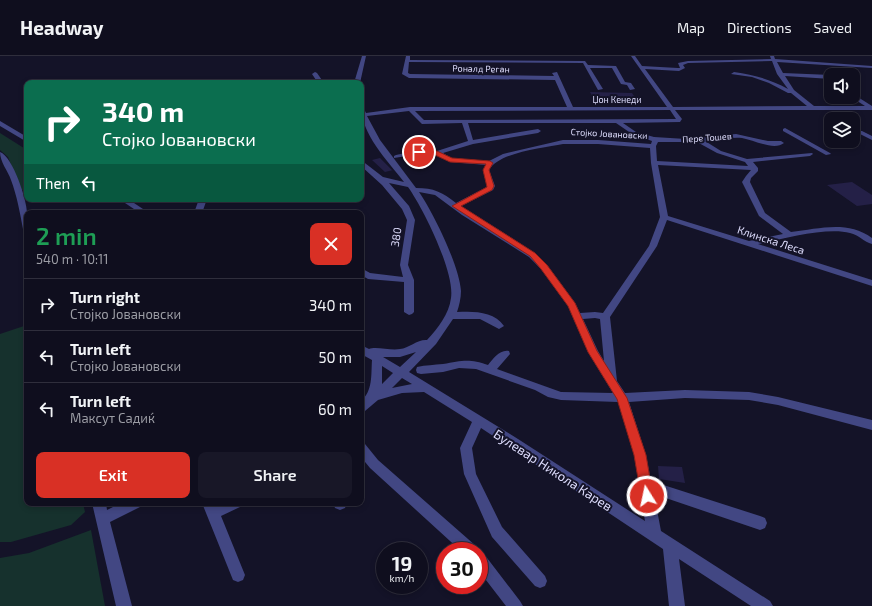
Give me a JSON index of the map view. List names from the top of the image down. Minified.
{"streets":{"street":["Роналд Реган","Џон Кенеди","Стојко Јовановски","Пере Тошев","380","Клинска Леса","Булевар Никола Карев"]},"crossings":[["Стојко Јовановски","Пере Тошев"]],"page":{"header":"Headway","nav":["Map","Directions","Saved"],"turn":["340 m","Стојко Јовановски"],"then":"Then","heading":["2 min","540 m · 10:11"],"list":[{"name":"Turn right","note":"Стојко Јовановски","value":"340 m"},{"name":"Turn left","note":"Стојко Јовановски","value":"50 m"},{"name":"Turn left","note":"Максут Садиќ","value":"60 m"}],"buttons":["Exit","Share"],"speed":"19 km/h","limit":"30"}}
